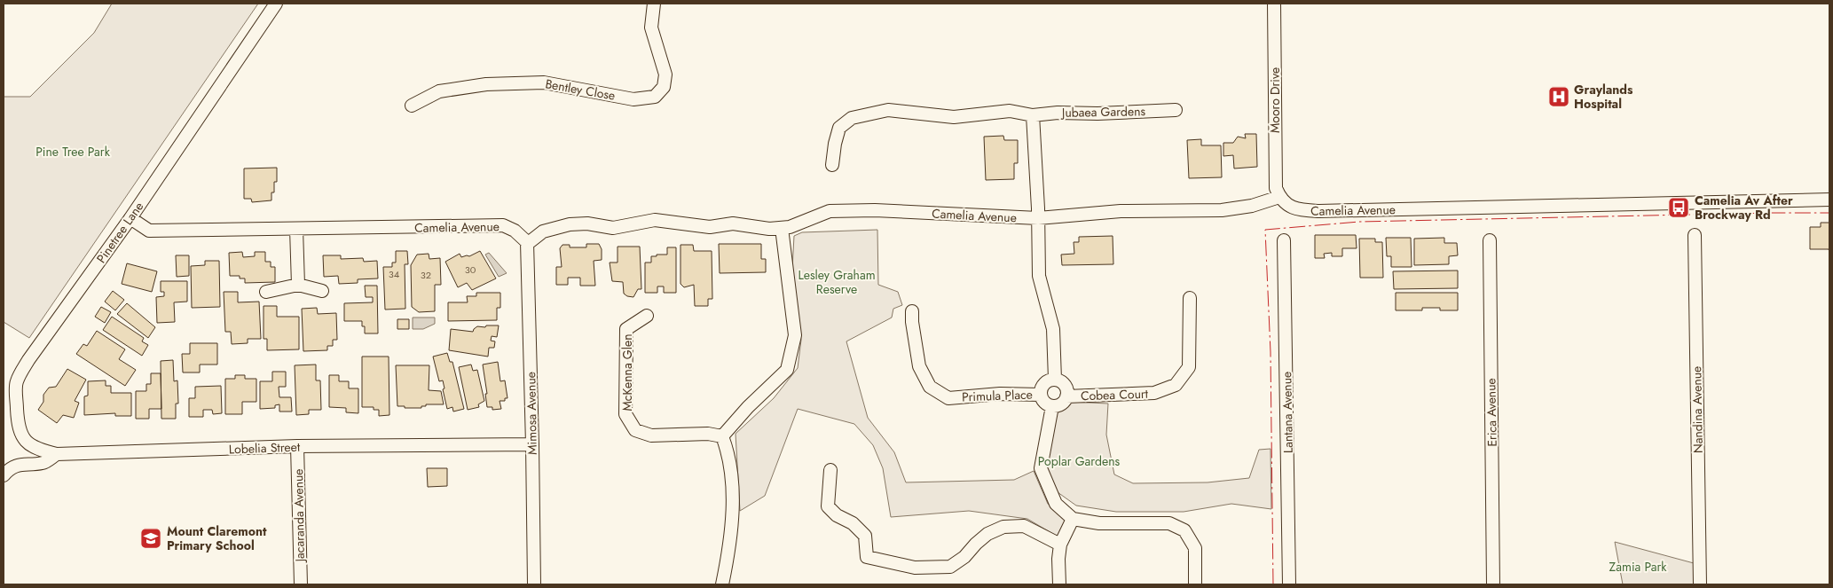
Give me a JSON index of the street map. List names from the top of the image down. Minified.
{"streets":{"street":["Bentley Close","Mooro Drive","Jubaea Gardens","Camelia Avenue","Pinetree Lane","McKenna Glen","Cobea Court","Primula Place","Nandina Avenue","Lantana Avenue","Erica Avenue","Mimosa Avenue","Lobelia Street","Jacaranda Avenue"]},"crossings":[["Mooro Drive","Camelia Avenue"],["Camelia Avenue","Pinetree Lane"],["Camelia Avenue","Mimosa Avenue"],["Pinetree Lane","Lobelia Street"],["Cobea Court","Primula Place"],["Mimosa Avenue","Lobelia Street"],["Lobelia Street","Jacaranda Avenue"]],"parks":["Pine Tree Park","Lesley Graham Reserve","Poplar Gardens","Zamia Park"],"places":{"hospital":["Graylands Hospital"],"bus stop":["Camelia Av After Brockway Rd"],"school or university":["Mount Claremont Primary School"]},"house_numbers":["30","34","32"]}
